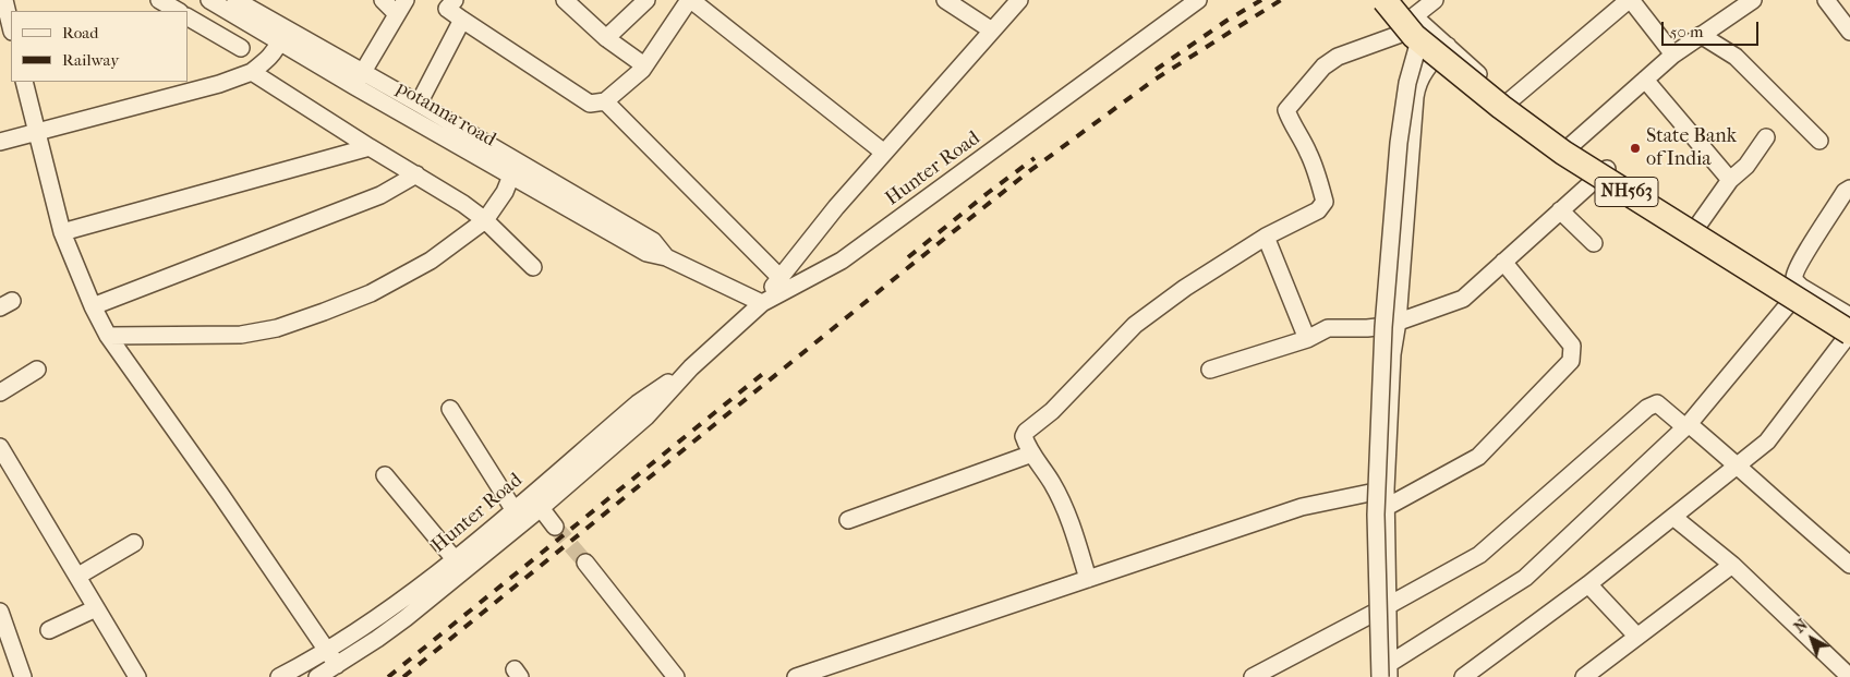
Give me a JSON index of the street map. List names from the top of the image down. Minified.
{"streets":{"highway":["NH563"],"street":["potanna road","Hunter Road"]},"crossings":[["potanna road","Hunter Road"]],"places":["State Bank of India"],"legend":["Road","Railway"],"scale_bar":"50 m","north":"top left"}
